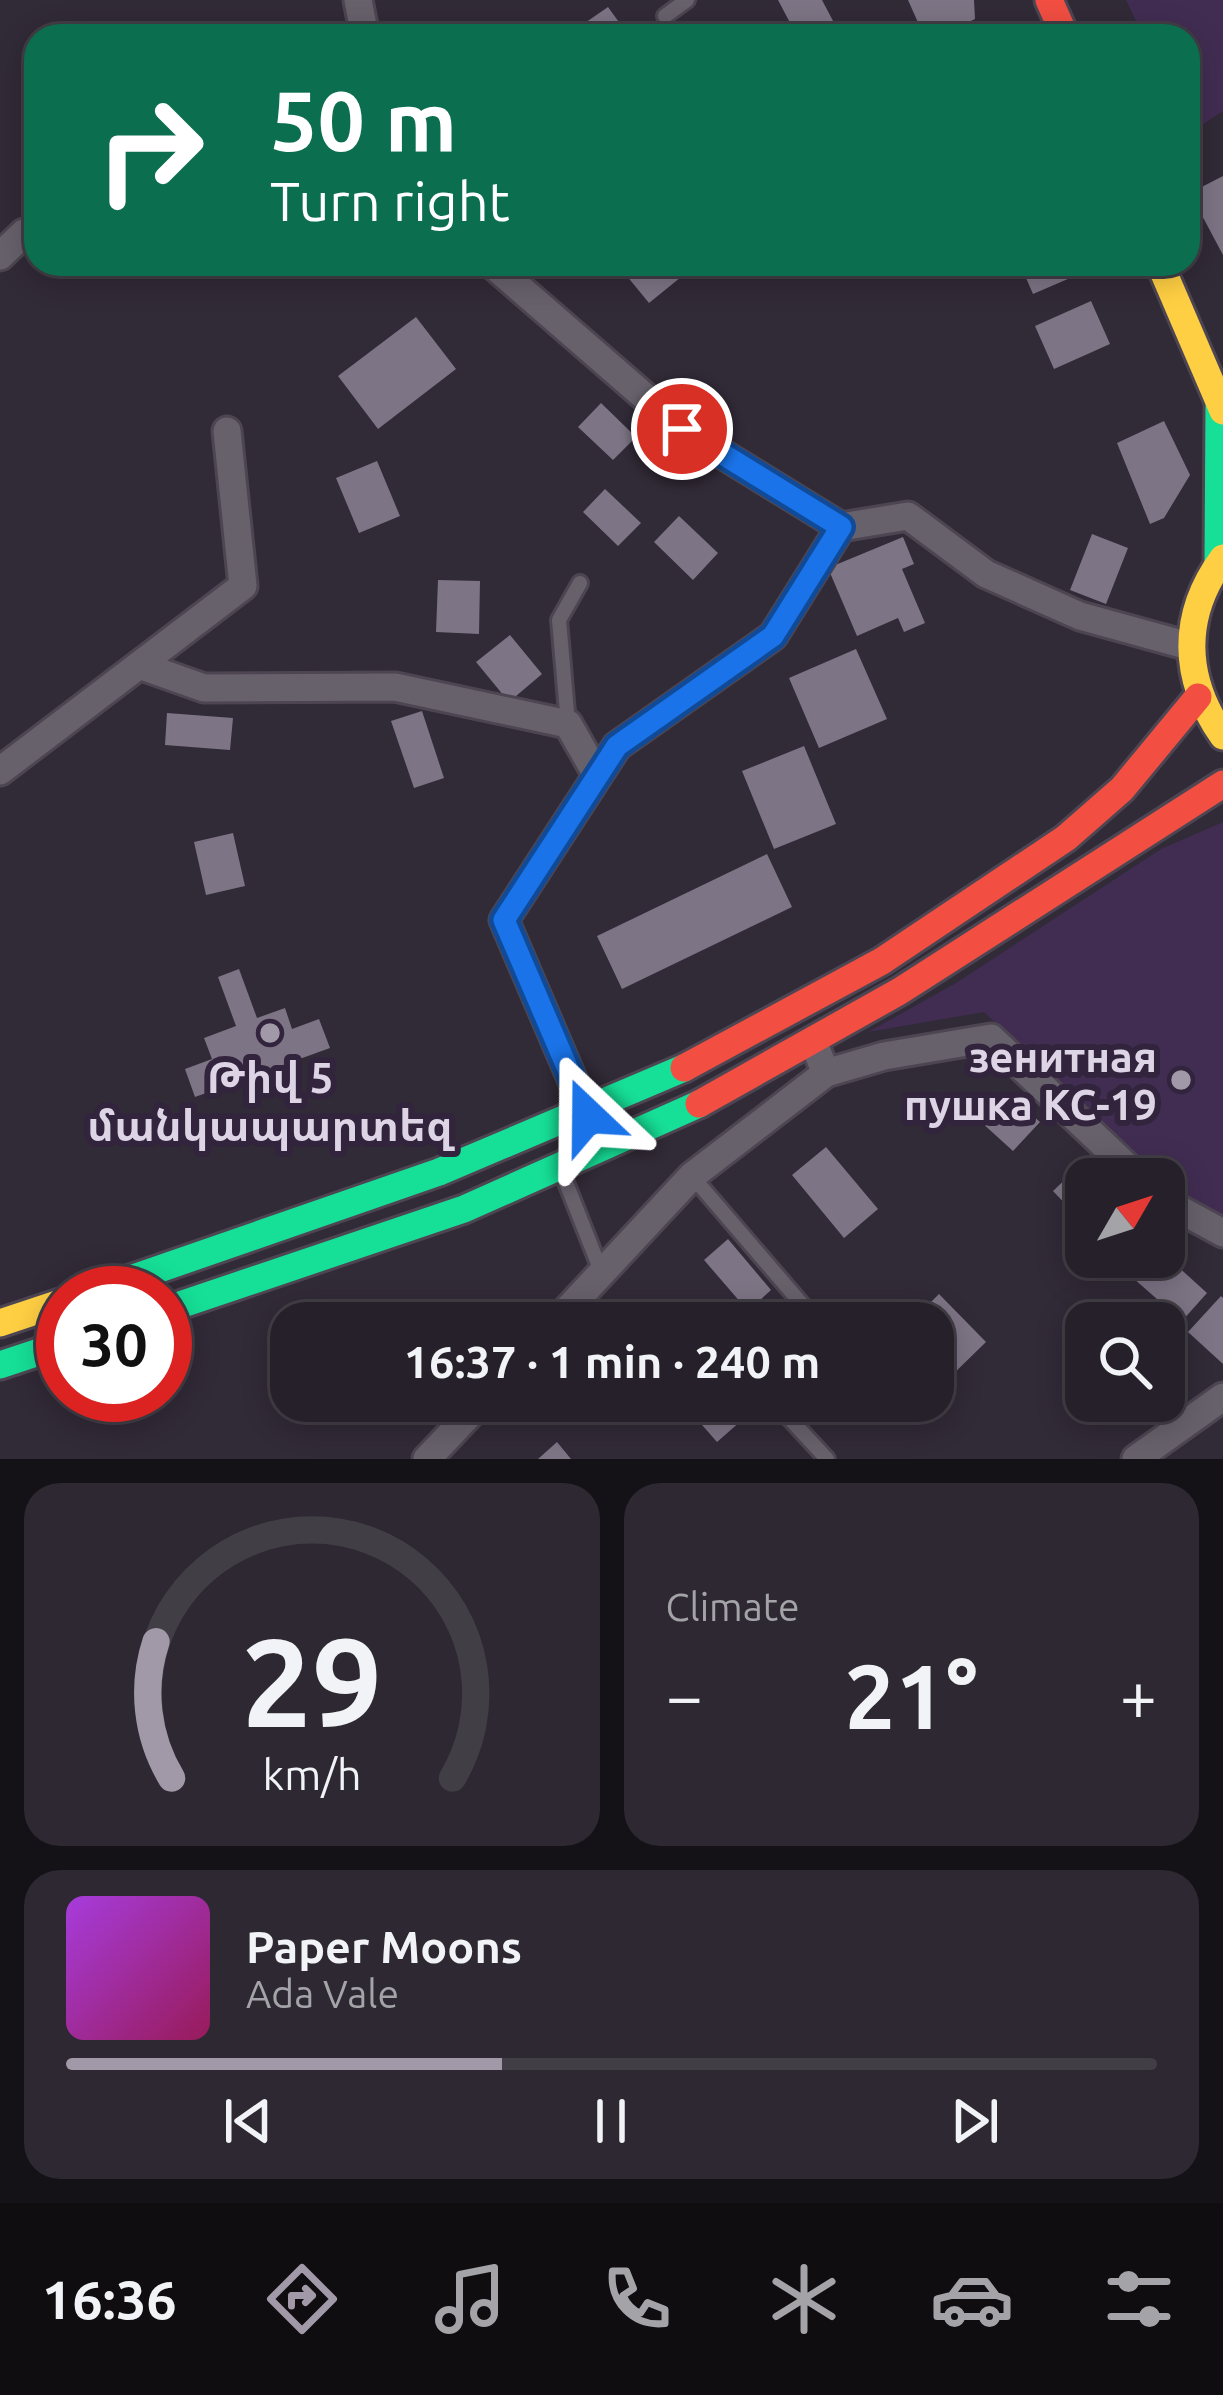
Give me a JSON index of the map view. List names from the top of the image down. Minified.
{"places":["Թիվ 5 մանկապարտեզ","зенитная пушка КС-19"],"north":"top right","page":{"turn":["50 m","Turn right"],"limit":"30","trip":"16:37 · 1 min · 240 m","tile":"Climate","heat":["−","21°","+"],"song":["Paper Moons","Ada Vale"],"tabs":"16:36","gauge":["29","km/h"]}}
